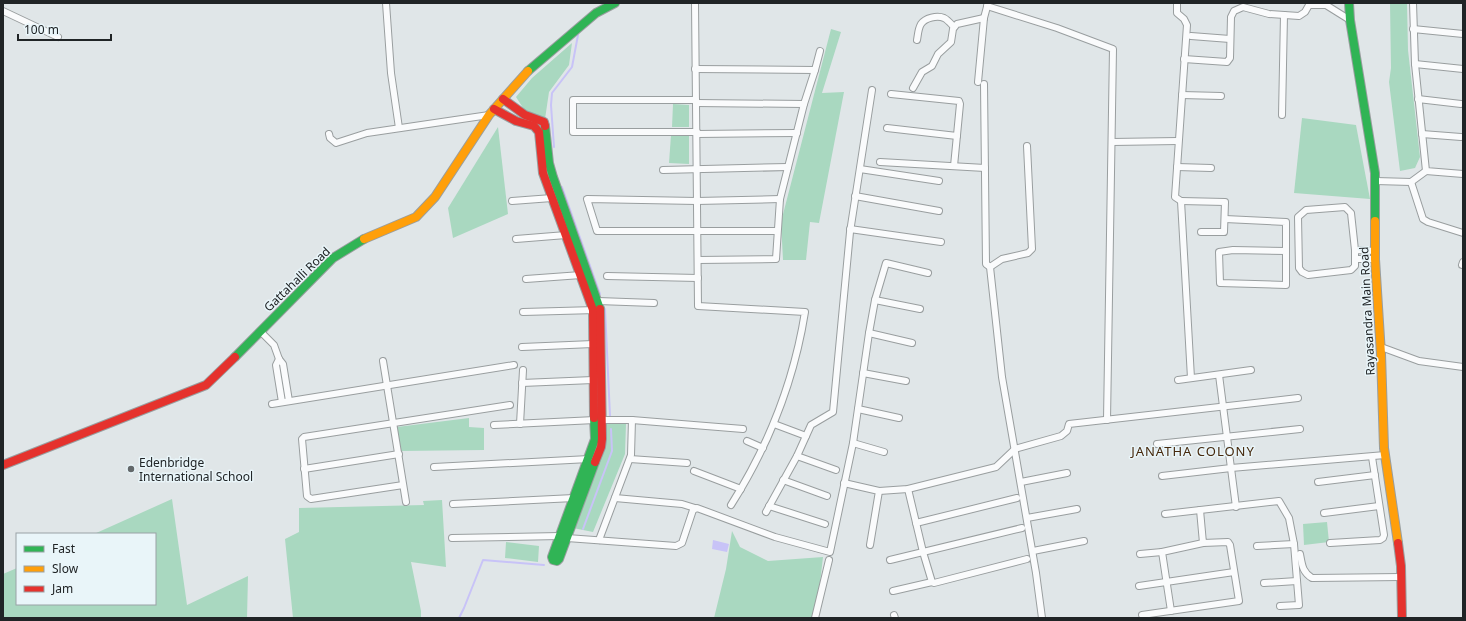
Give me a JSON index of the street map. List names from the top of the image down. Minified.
{"streets":{"street":["Gattahalli Road","Rayasandra Main Road"]},"districts":["JANATHA COLONY"],"places":["Edenbridge International School"],"legend":["Fast","Slow","Jam"],"scale_bar":"100 m"}
